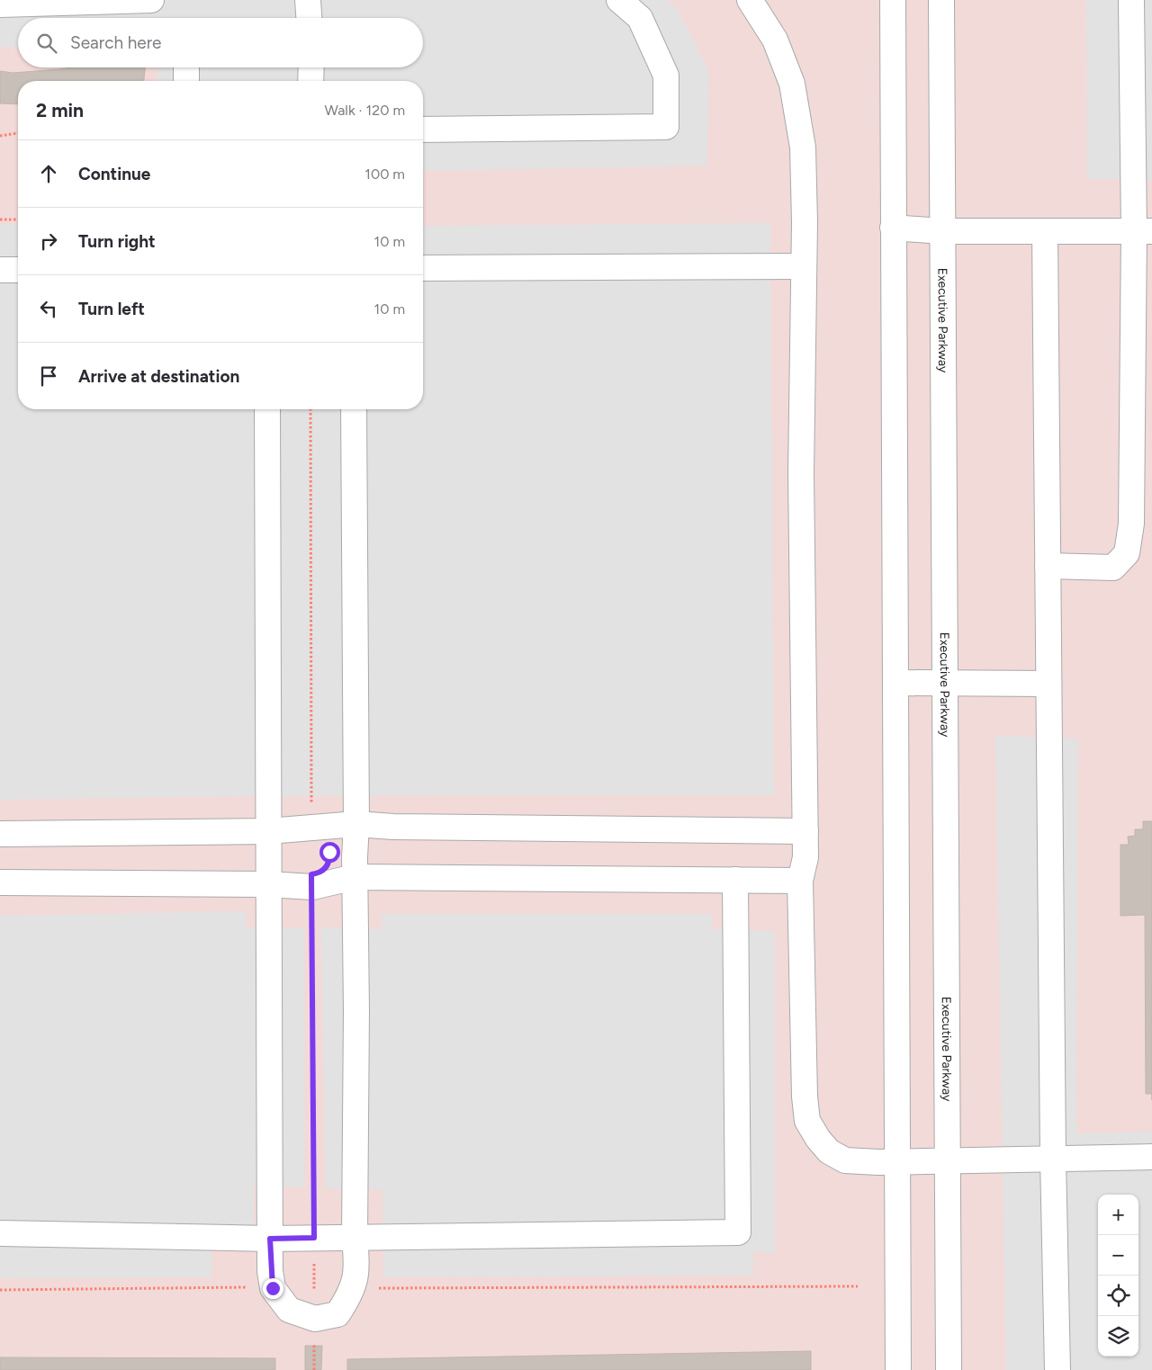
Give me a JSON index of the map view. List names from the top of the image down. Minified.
{"streets":{"street":["Executive Parkway"]},"page":{"search":"Search here","heading":["2 min","Walk · 120 m"],"list":[["Continue","100 m"],["Turn right","10 m"],["Turn left","10 m"],"Arrive at destination"],"map_buttons":["+","−"]}}
